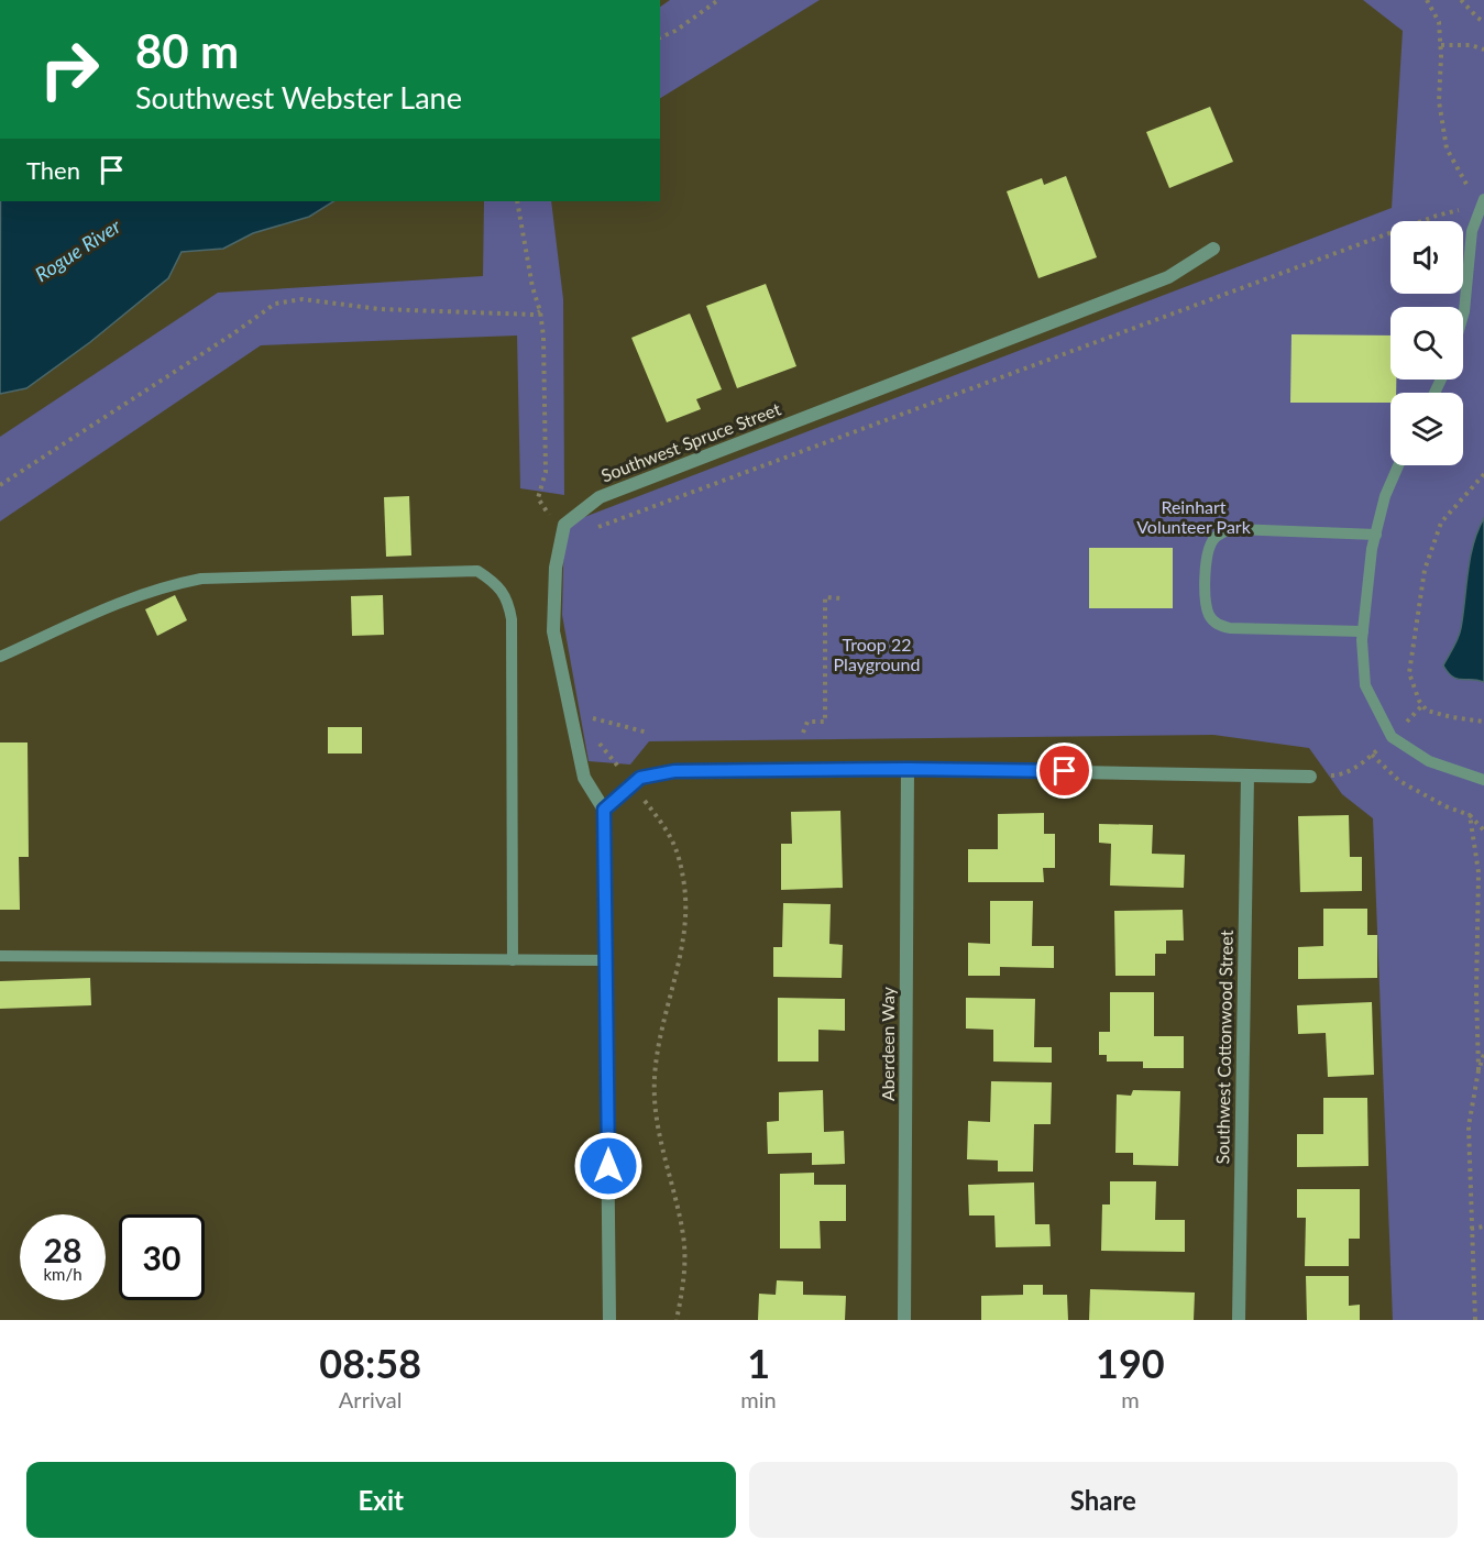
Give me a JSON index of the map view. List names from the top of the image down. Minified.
{"streets":{"street":["Southwest Spruce Street","Aberdeen Way","Southwest Cottonwood Street"]},"water":["Rogue River"],"parks":["Reinhart Volunteer Park","Troop 22 Playground"],"page":{"turn":["80 m","Southwest Webster Lane"],"then":"Then","speed":"28 km/h","limit":"30","eta":["08:58","Arrival","1","min","190","m"],"buttons":["Exit","Share"]}}
